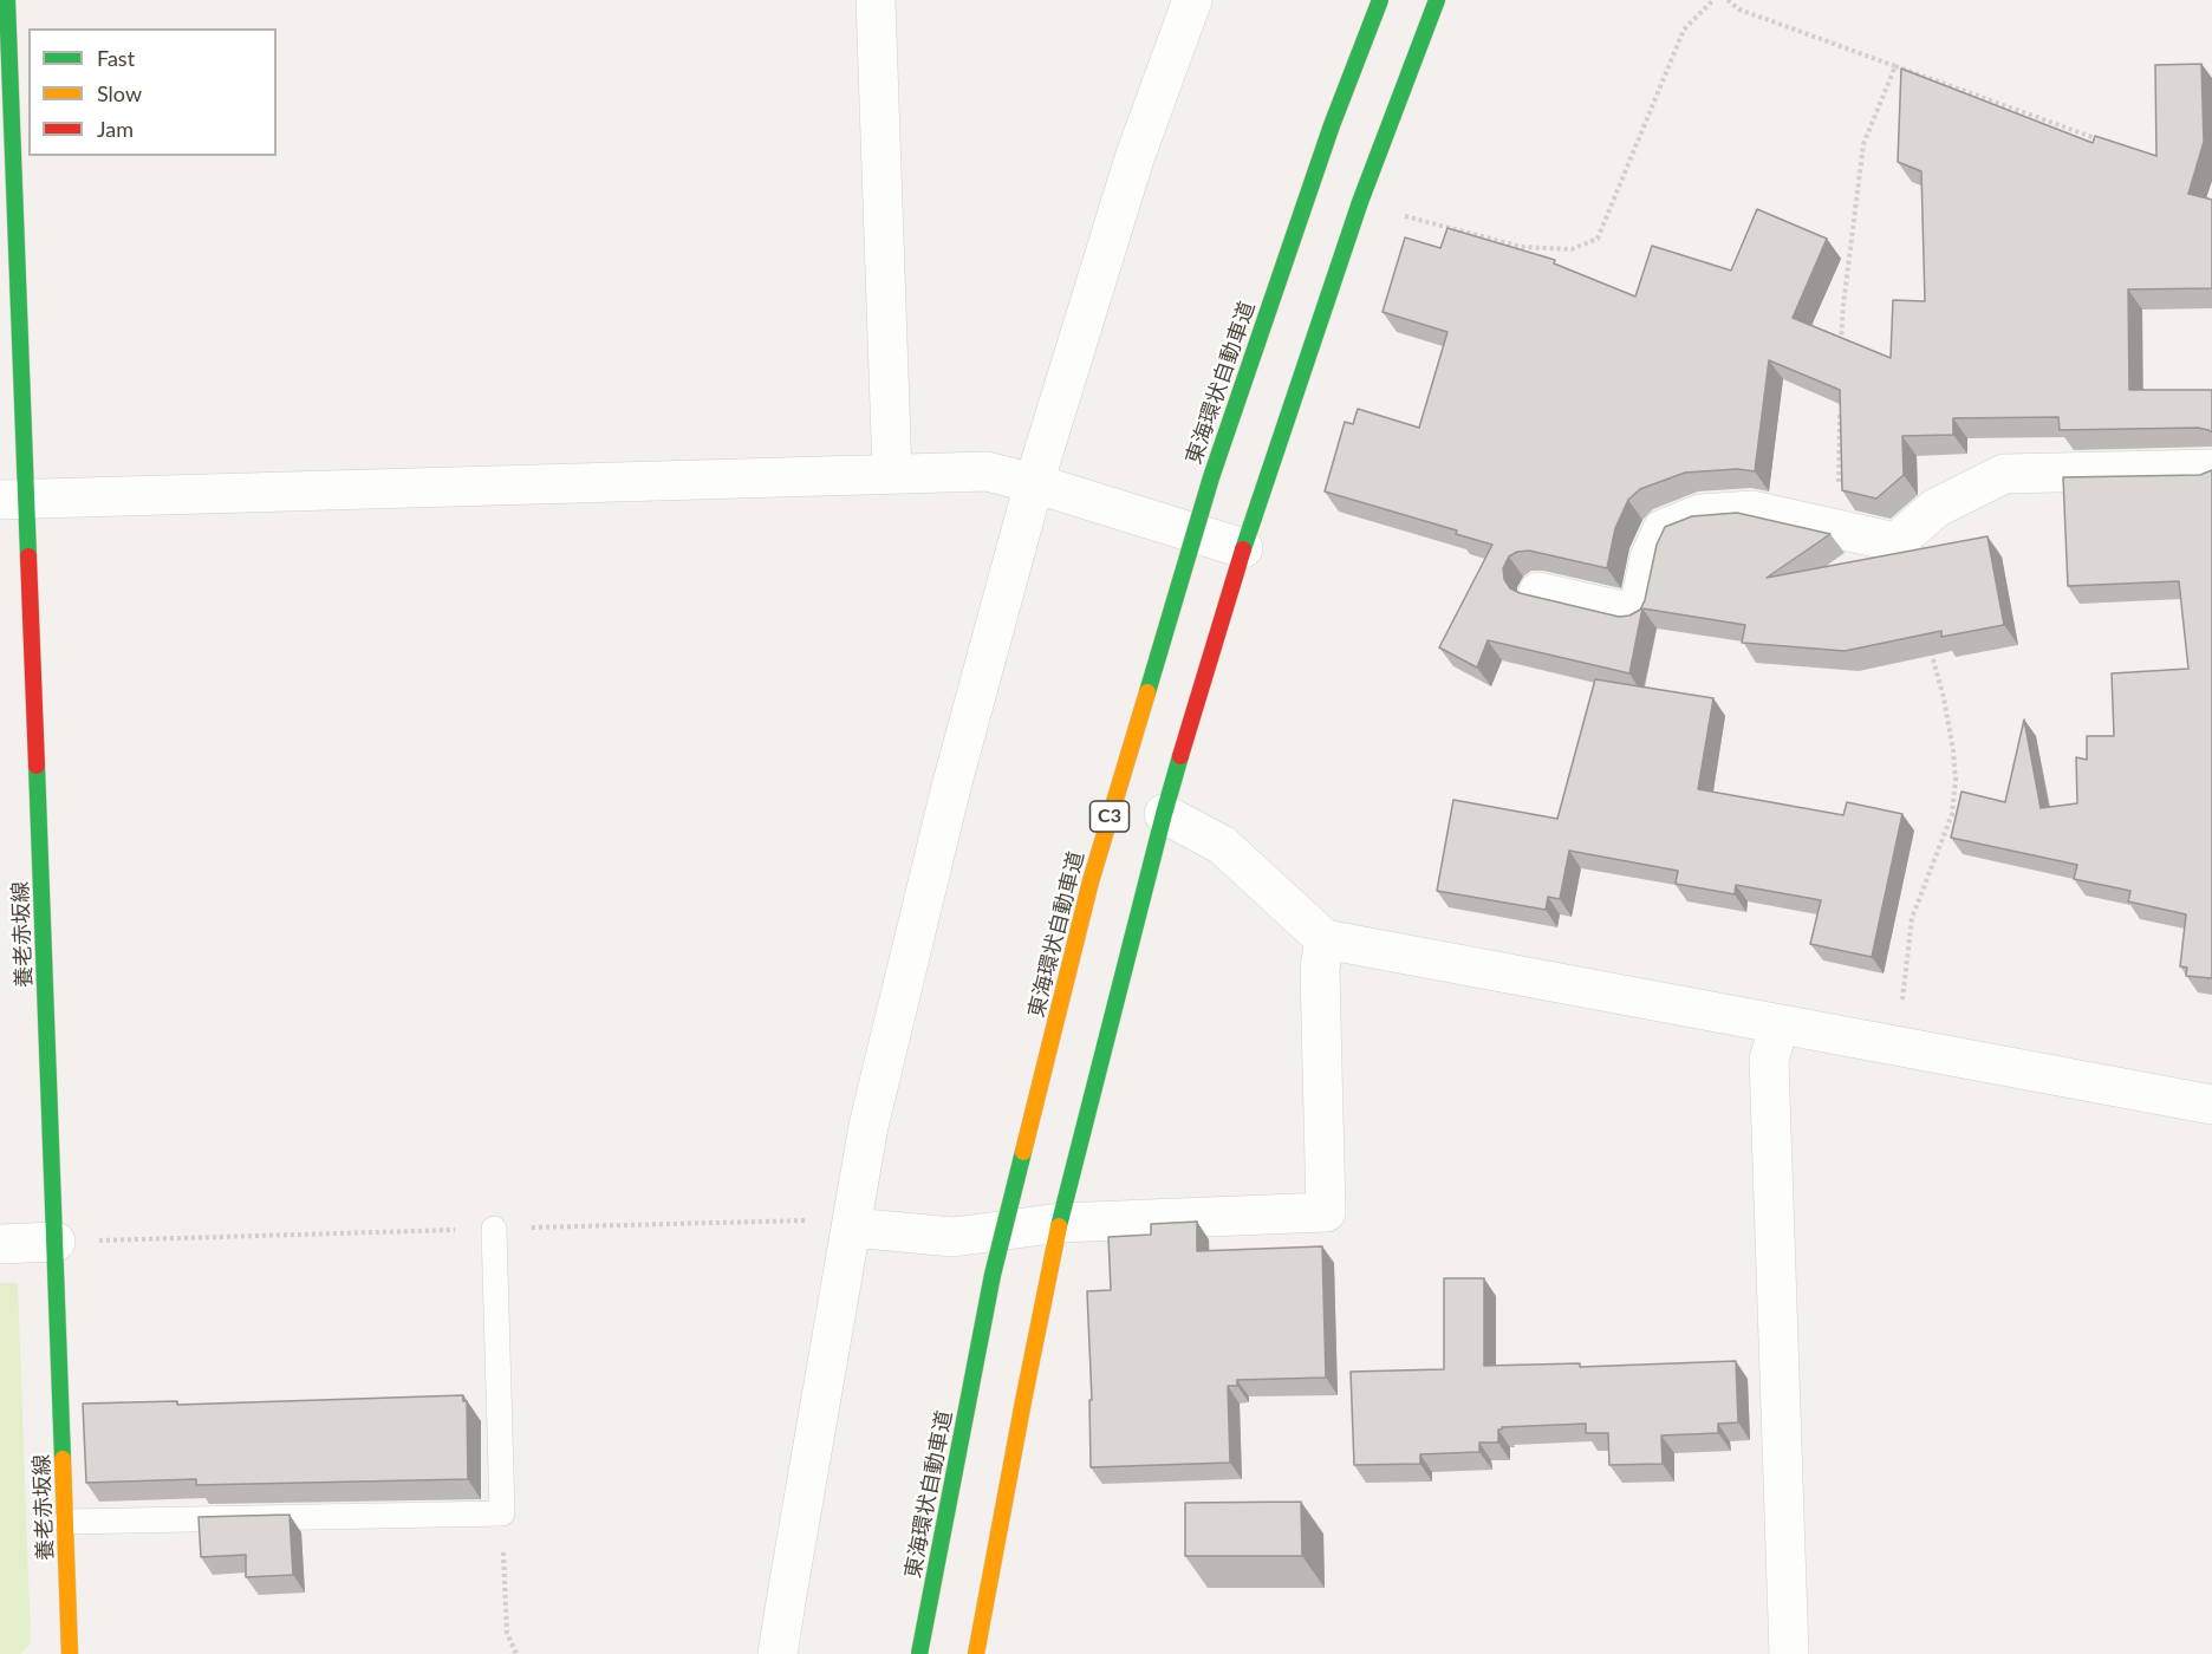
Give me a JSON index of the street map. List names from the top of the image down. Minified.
{"streets":{"main road":["東海環状自動車道","C3","養老赤坂線"]},"legend":["Fast","Slow","Jam"]}
